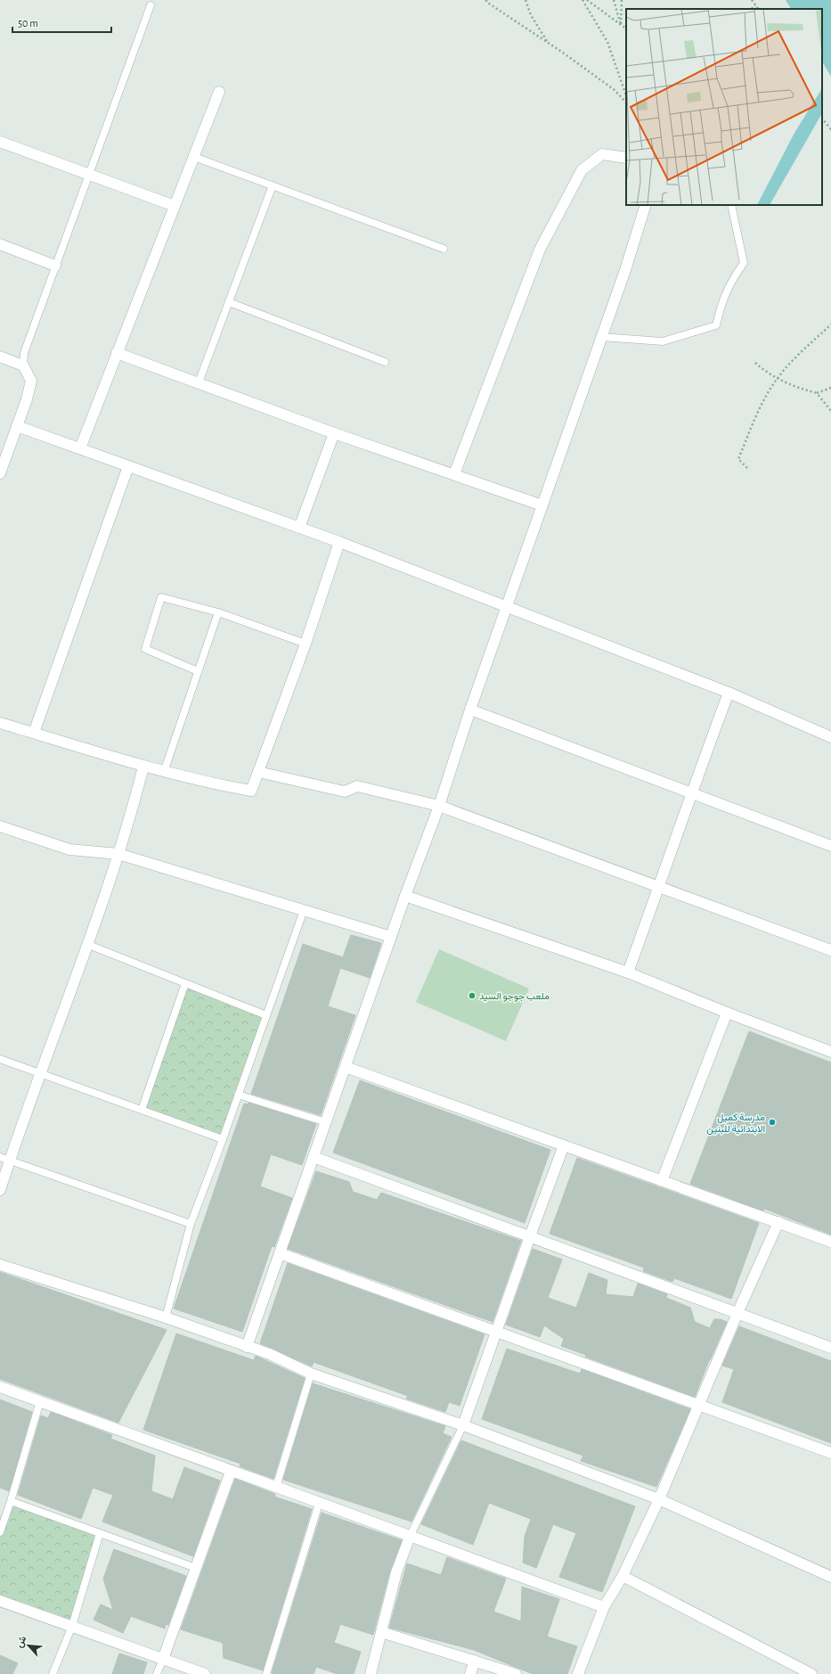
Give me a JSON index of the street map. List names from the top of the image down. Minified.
{"places":["ملعب جوجو السيد","مدرسة كميل الابتدائية للبنين"],"scale_bar":"50 m","north":"top left"}
